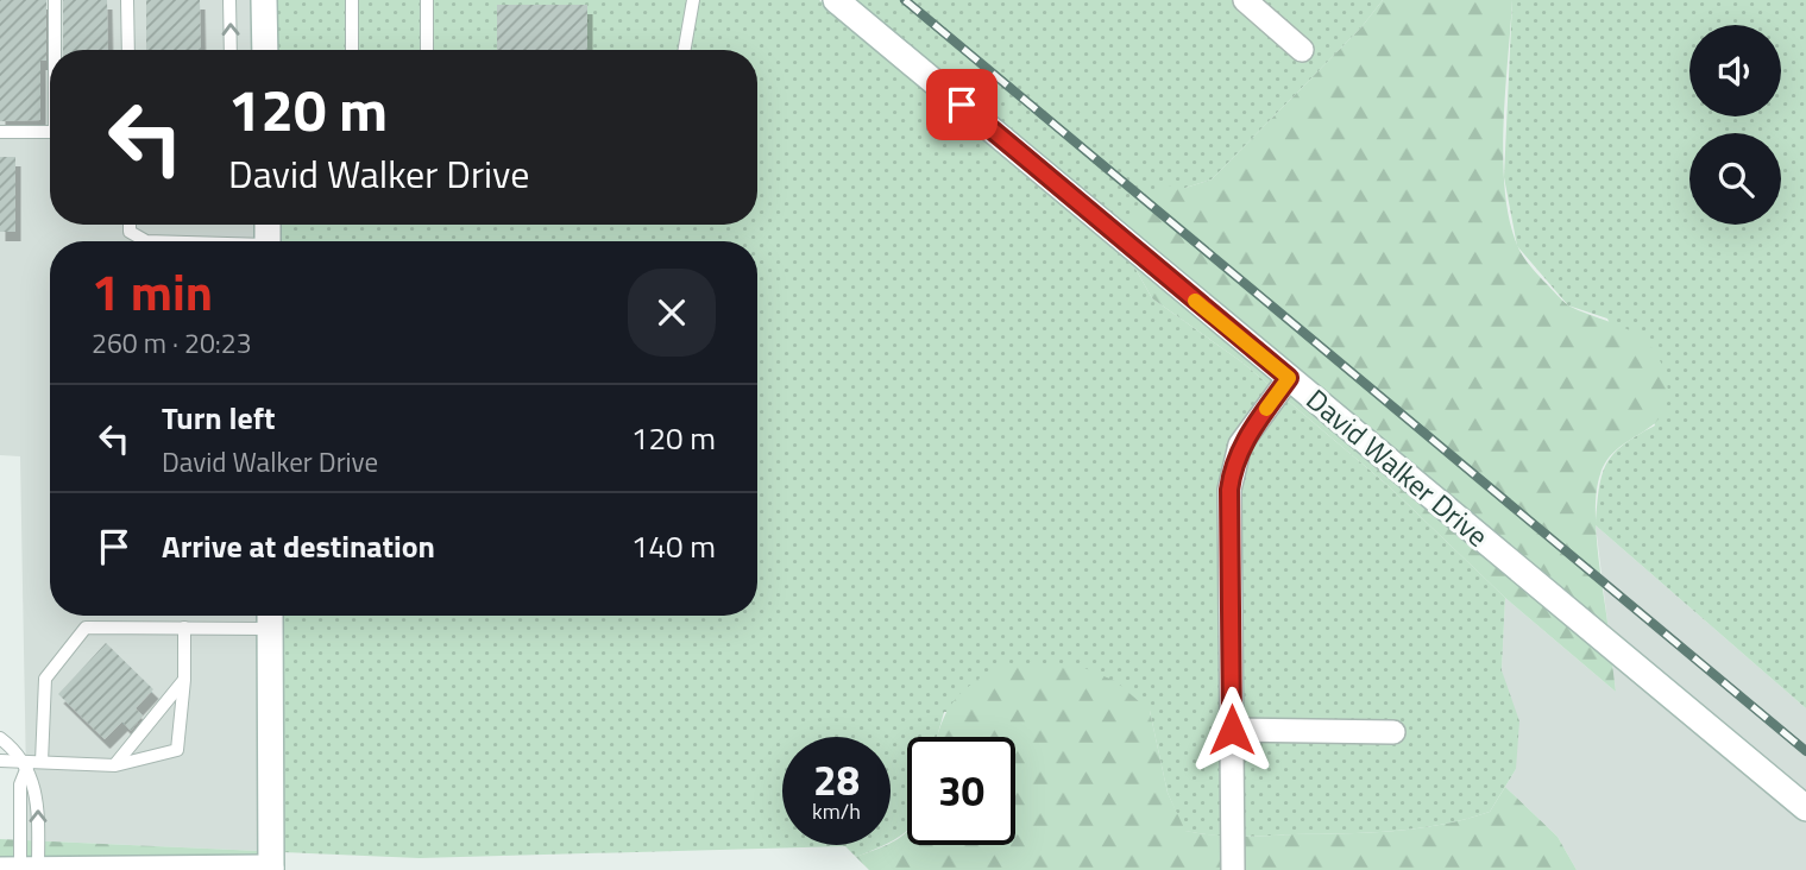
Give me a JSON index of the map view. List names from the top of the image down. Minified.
{"streets":{"street":["David Walker Drive"]},"page":{"turn":["120 m","David Walker Drive"],"heading":["1 min","260 m · 20:23"],"list":[{"name":"Turn left","note":"David Walker Drive","value":"120 m"},{"name":"Arrive at destination","value":"140 m"}],"speed":"28 km/h","limit":"30"}}
